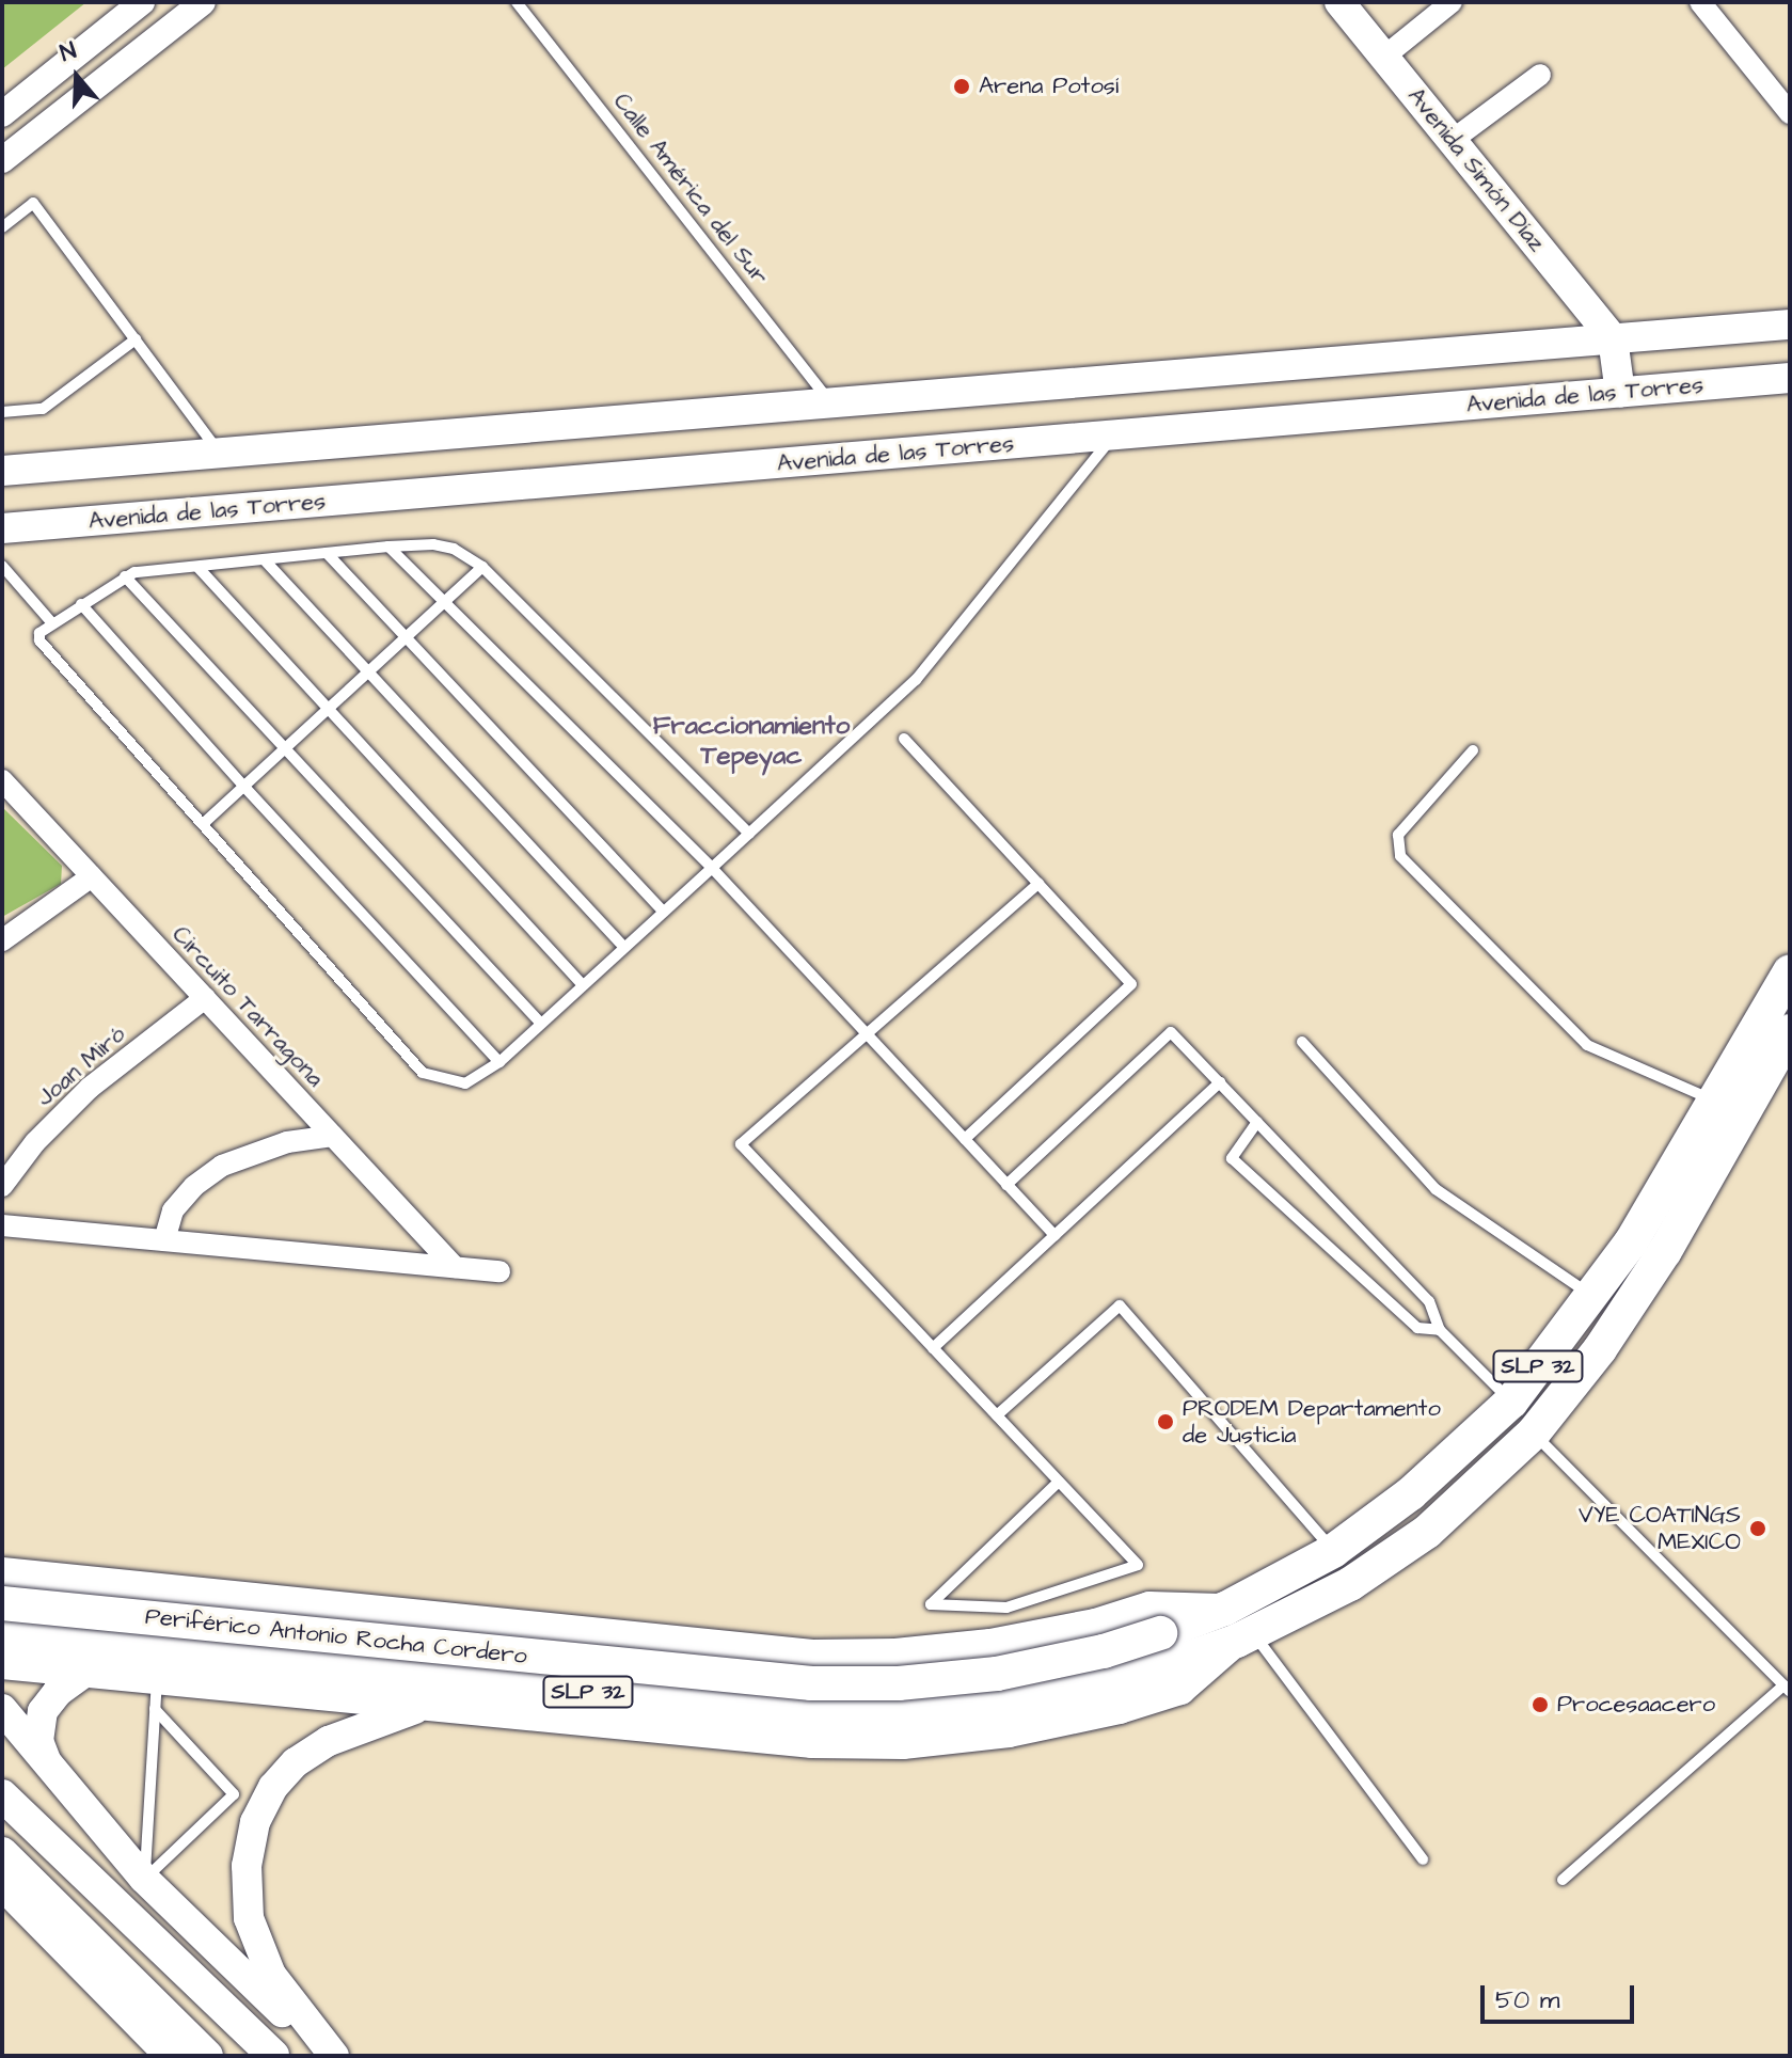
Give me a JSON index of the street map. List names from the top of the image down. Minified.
{"streets":{"highway":["SLP 32","Periférico Antonio Rocha Cordero"],"main road":["Avenida Simón Díaz","Avenida de las Torres"],"street":["Circuito Tarragona","Joan Miró"],"lane":["Calle América del Sur"]},"crossings":[["Circuito Tarragona","Joan Miró"]],"districts":["Fraccionamiento Tepeyac"],"places":["Arena Potosí","PRODEM Departamento de Justicia","VYE COATINGS MEXICO","Procesaacero"],"scale_bar":"50 m","north":"top"}
